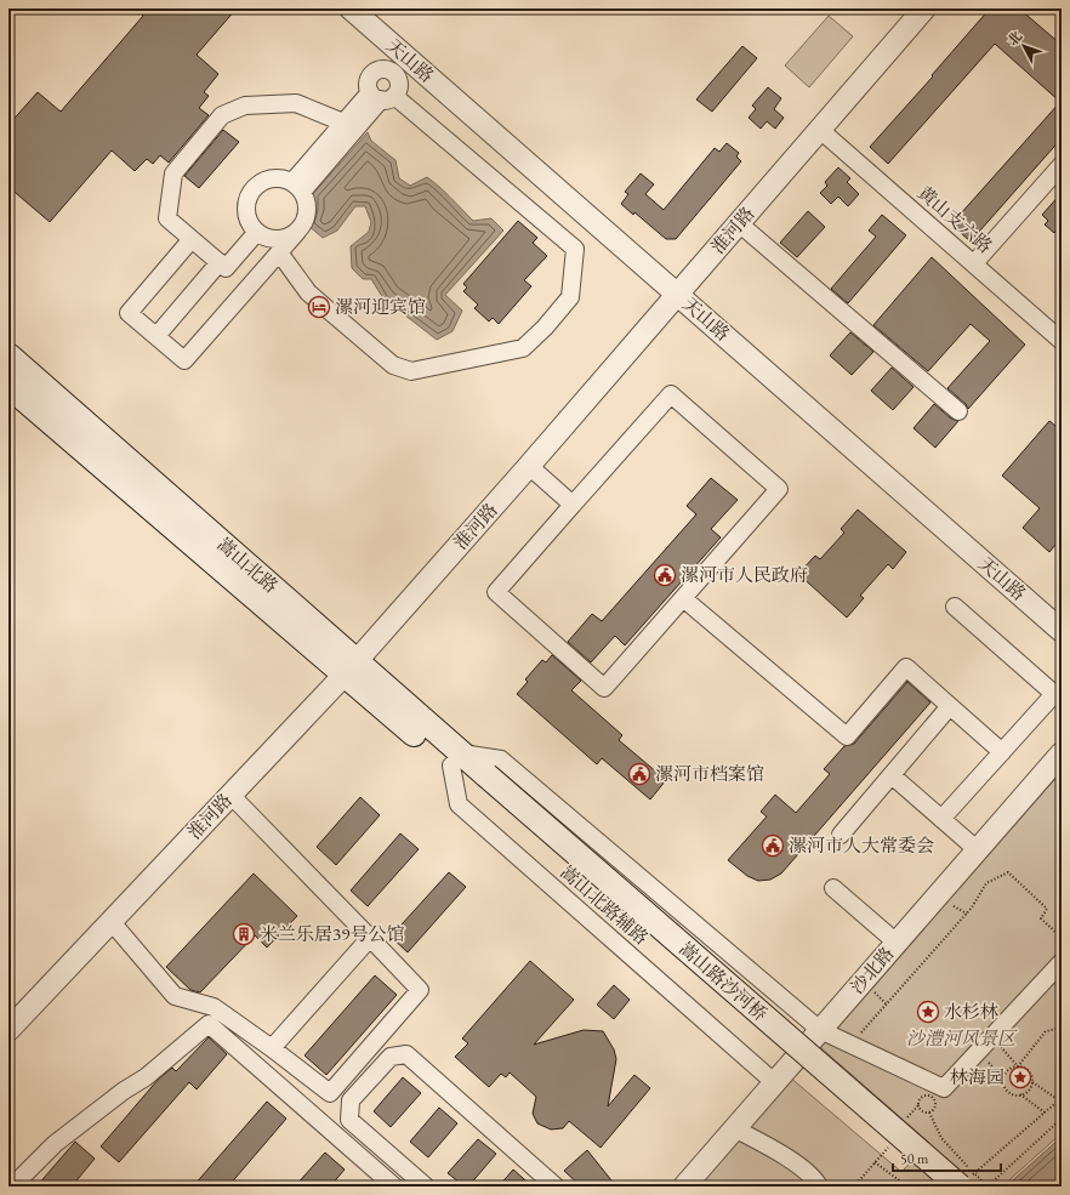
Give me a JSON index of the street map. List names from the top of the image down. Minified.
{"streets":{"main road":["嵩山北路","嵩山路沙河桥"],"street":["天山路","黄山支六路","淮河路","嵩山北路辅路","沙北路"]},"crossings":[["天山路","淮河路"],["黄山支六路","淮河路"],["淮河路","嵩山北路"],["嵩山北路","嵩山北路辅路"],["嵩山北路","嵩山路沙河桥"],["嵩山北路辅路","沙北路"]],"parks":["沙澧河风景区"],"places":{"hotel":["漯河迎宾馆"],"public building":["漯河市人民政府","漯河市档案馆","漯河市人大常委会"],"building":["米兰乐居39号公馆"],"place":["水杉林","林海园"]},"scale_bar":"50 m","north":"top left"}
